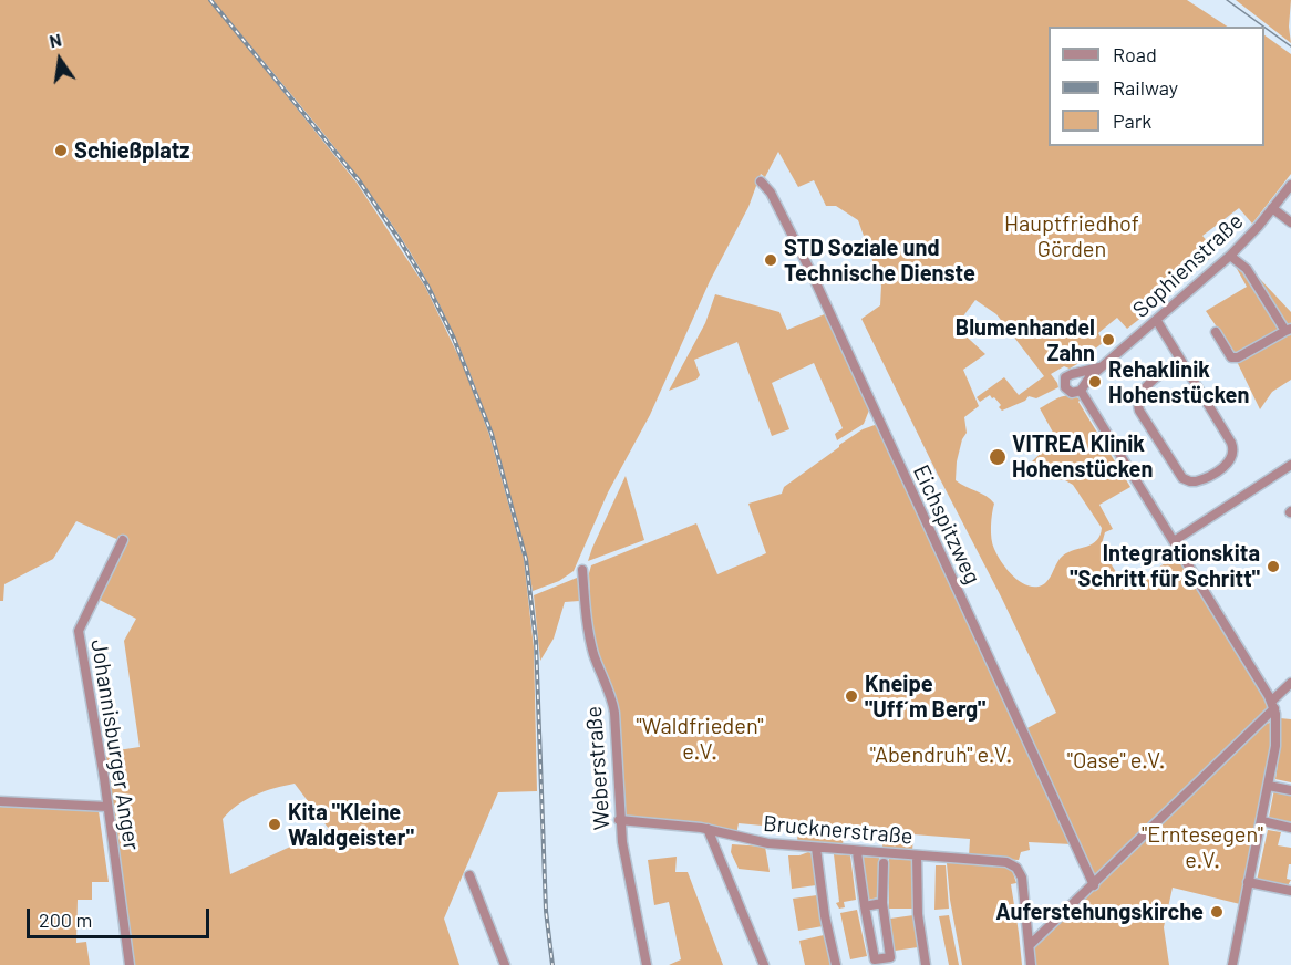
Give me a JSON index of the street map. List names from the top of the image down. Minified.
{"streets":{"street":["Sophienstraße","Eichspitzweg","Johannisburger Anger","Weberstraße","Brucknerstraße"]},"crossings":[["Weberstraße","Brucknerstraße"]],"parks":["Hauptfriedhof Görden","\"Waldfrieden\" e.V.","\"Abendruh\" e.V.","\"Oase\" e.V.","\"Erntesegen\" e.V."],"places":["Schießplatz","STD Soziale und Technische Dienste","Blumenhandel Zahn","Rehaklinik Hohenstücken","VITREA Klinik Hohenstücken","Integrationskita \"Schritt für Schritt\"","Kneipe \"Uff´m Berg\"","Kita \"Kleine Waldgeister\"","Auferstehungskirche"],"legend":["Road","Railway","Park"],"scale_bar":"200 m","north":"top"}
